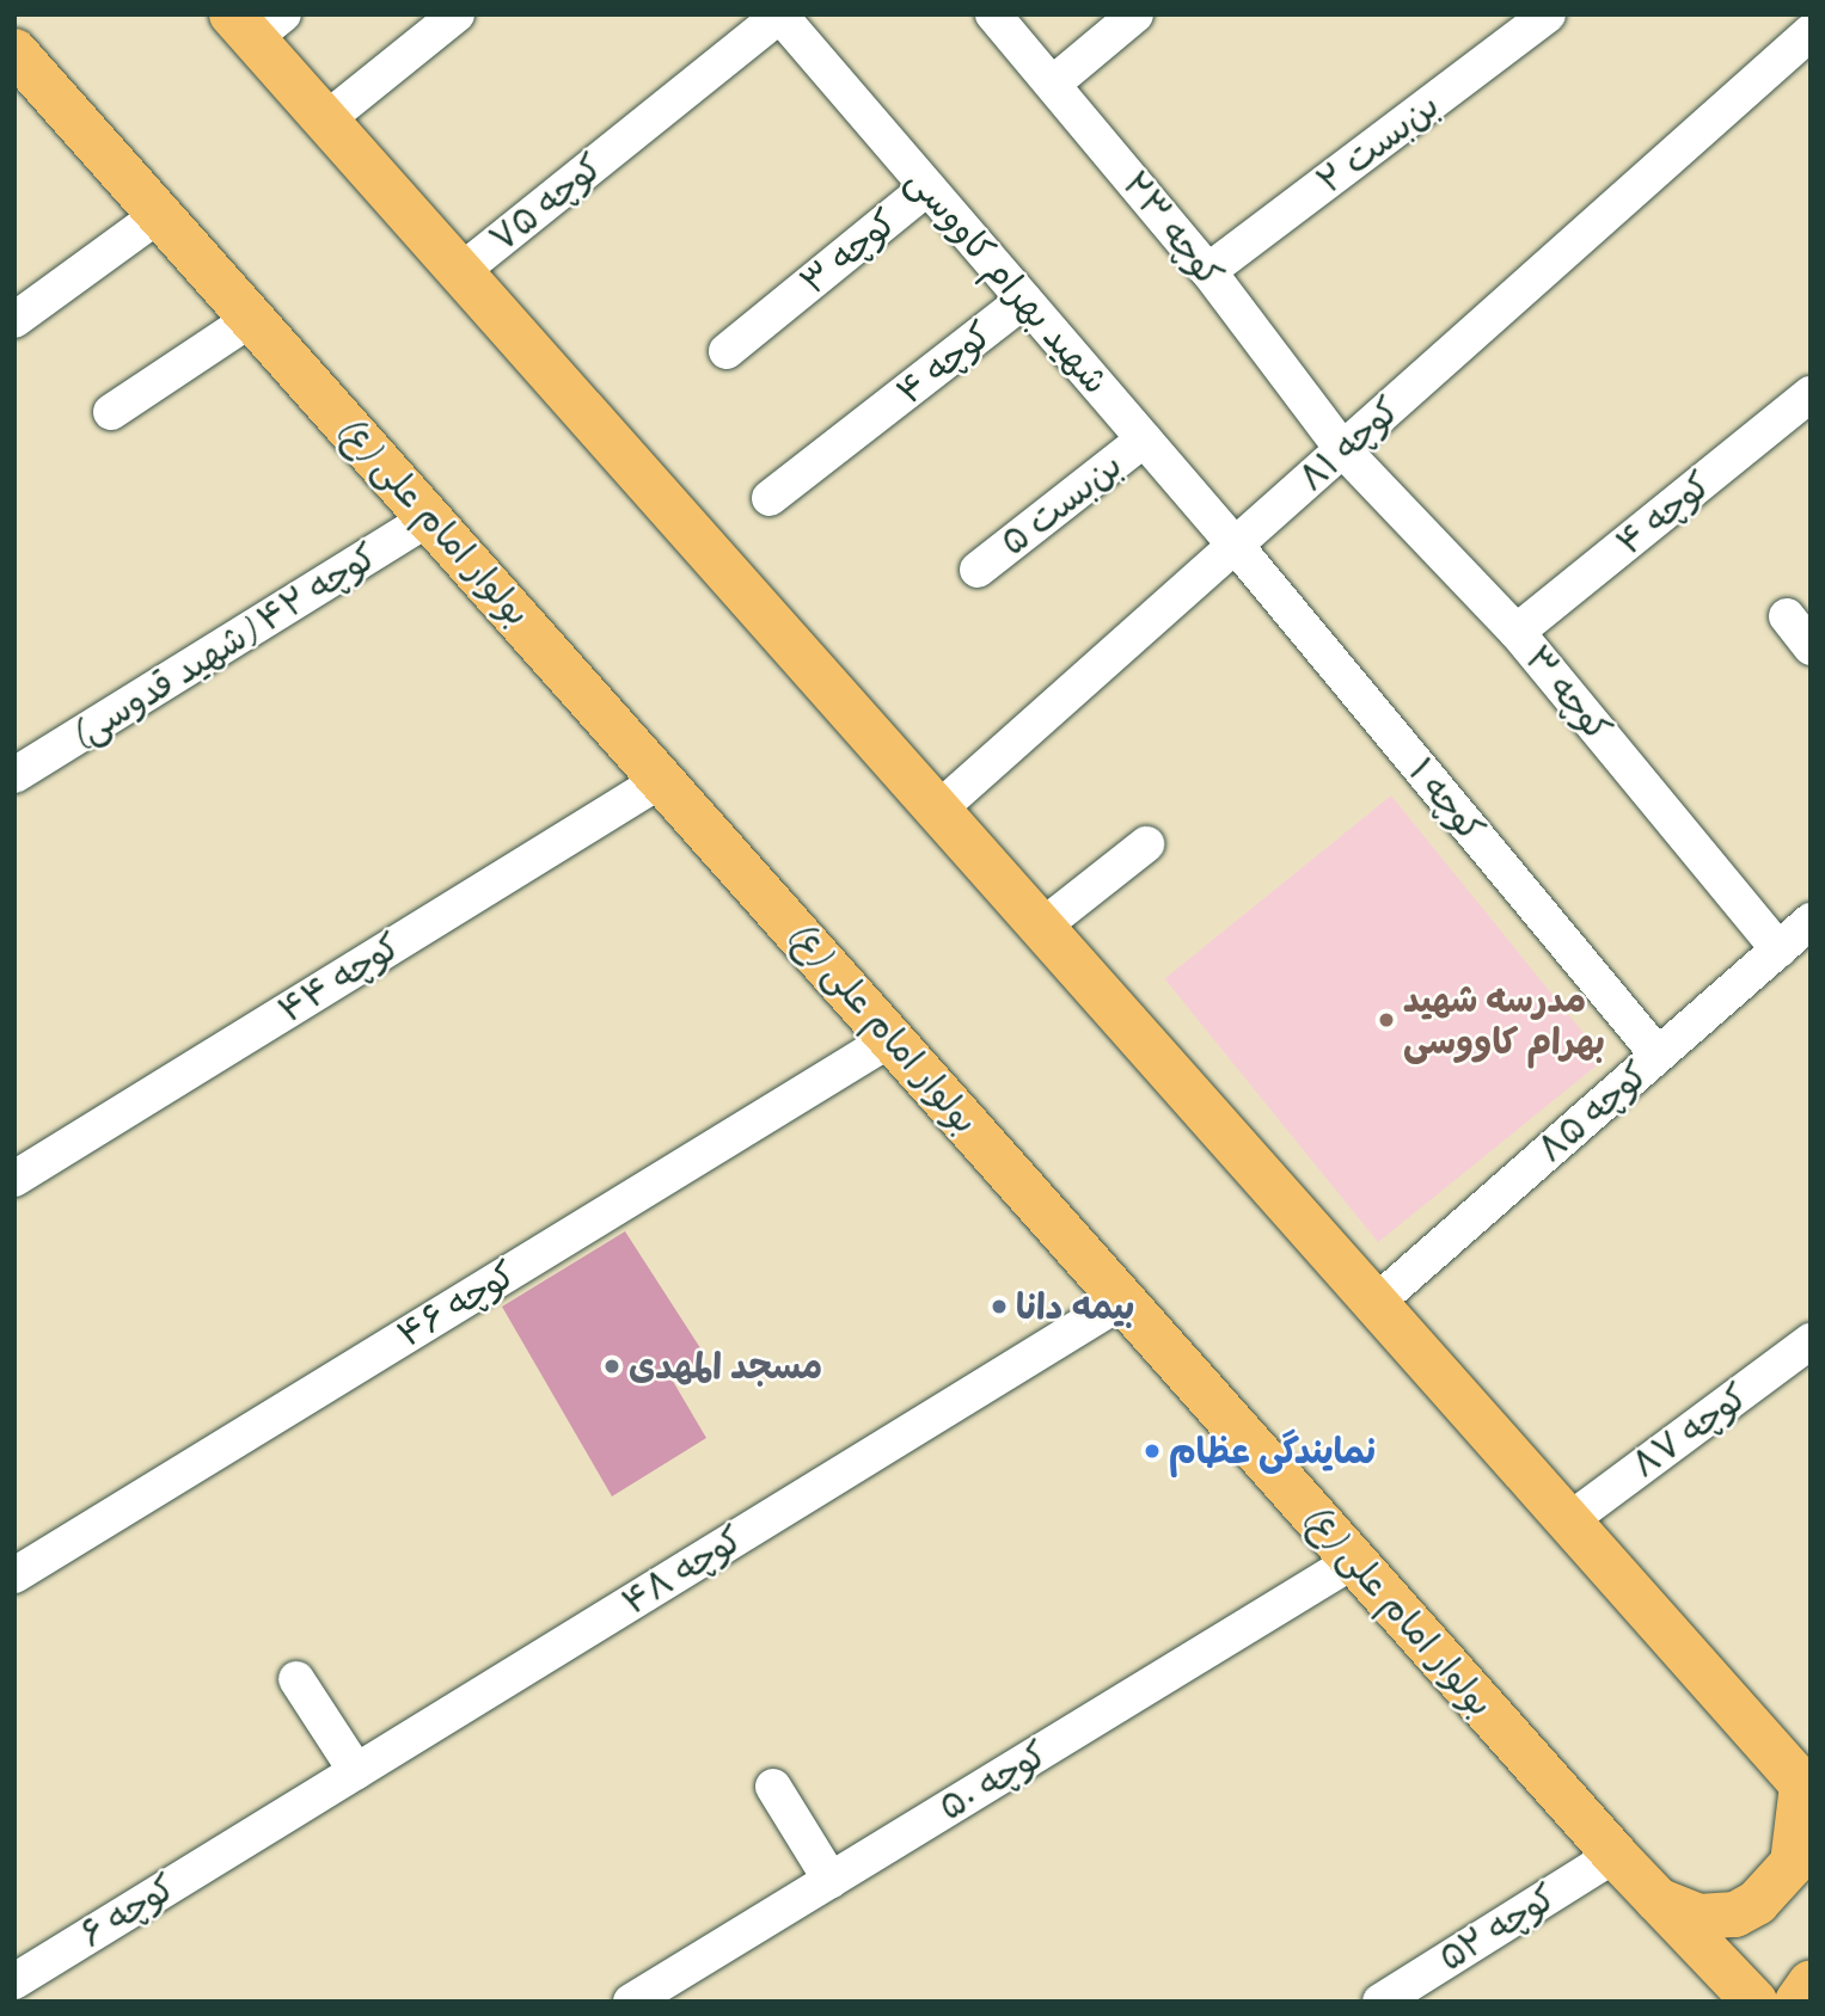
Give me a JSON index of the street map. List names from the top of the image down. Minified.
{"streets":{"main road":["بولوار امام علی (ع)"],"street":["بن‌بست ۲","کوچه ۷۵","کوچه ۲۳","کوچه ۳","شهید بهرام کاووسی","کوچه ۴","کوچه ۸۱","بن‌بست ۵","کوچه ۴۲ (شهید قدوسی)","کوچه ۱","کوچه ۴۴","کوچه ۸۵","کوچه ۴۶","کوچه ۸۷","کوچه ۴۸","کوچه ۵۰","کوچه ۶","کوچه ۵۲"]},"crossings":[["بن‌بست ۲","کوچه ۲۳"],["کوچه ۷۵","شهید بهرام کاووسی"],["کوچه ۲۳","کوچه ۳"],["کوچه ۲۳","کوچه ۸۱"],["کوچه ۳","شهید بهرام کاووسی"],["کوچه ۳","کوچه ۴"],["کوچه ۳","کوچه ۸۱"],["کوچه ۳","کوچه ۸۵"],["شهید بهرام کاووسی","کوچه ۴"],["شهید بهرام کاووسی","کوچه ۸۱"],["شهید بهرام کاووسی","بن‌بست ۵"],["شهید بهرام کاووسی","کوچه ۱"],["کوچه ۸۱","کوچه ۱"],["بولوار امام علی (ع)","کوچه ۴۲ (شهید قدوسی)"],["بولوار امام علی (ع)","کوچه ۴۴"],["بولوار امام علی (ع)","کوچه ۴۶"],["بولوار امام علی (ع)","کوچه ۴۸"],["بولوار امام علی (ع)","کوچه ۵۰"],["بولوار امام علی (ع)","کوچه ۵۲"],["کوچه ۱","کوچه ۸۵"],["کوچه ۴۸","کوچه ۶"]],"places":["مدرسه شهید بهرام کاووسی","بیمه دانا","مسجد المهدی","نمایندگی عظام"]}
